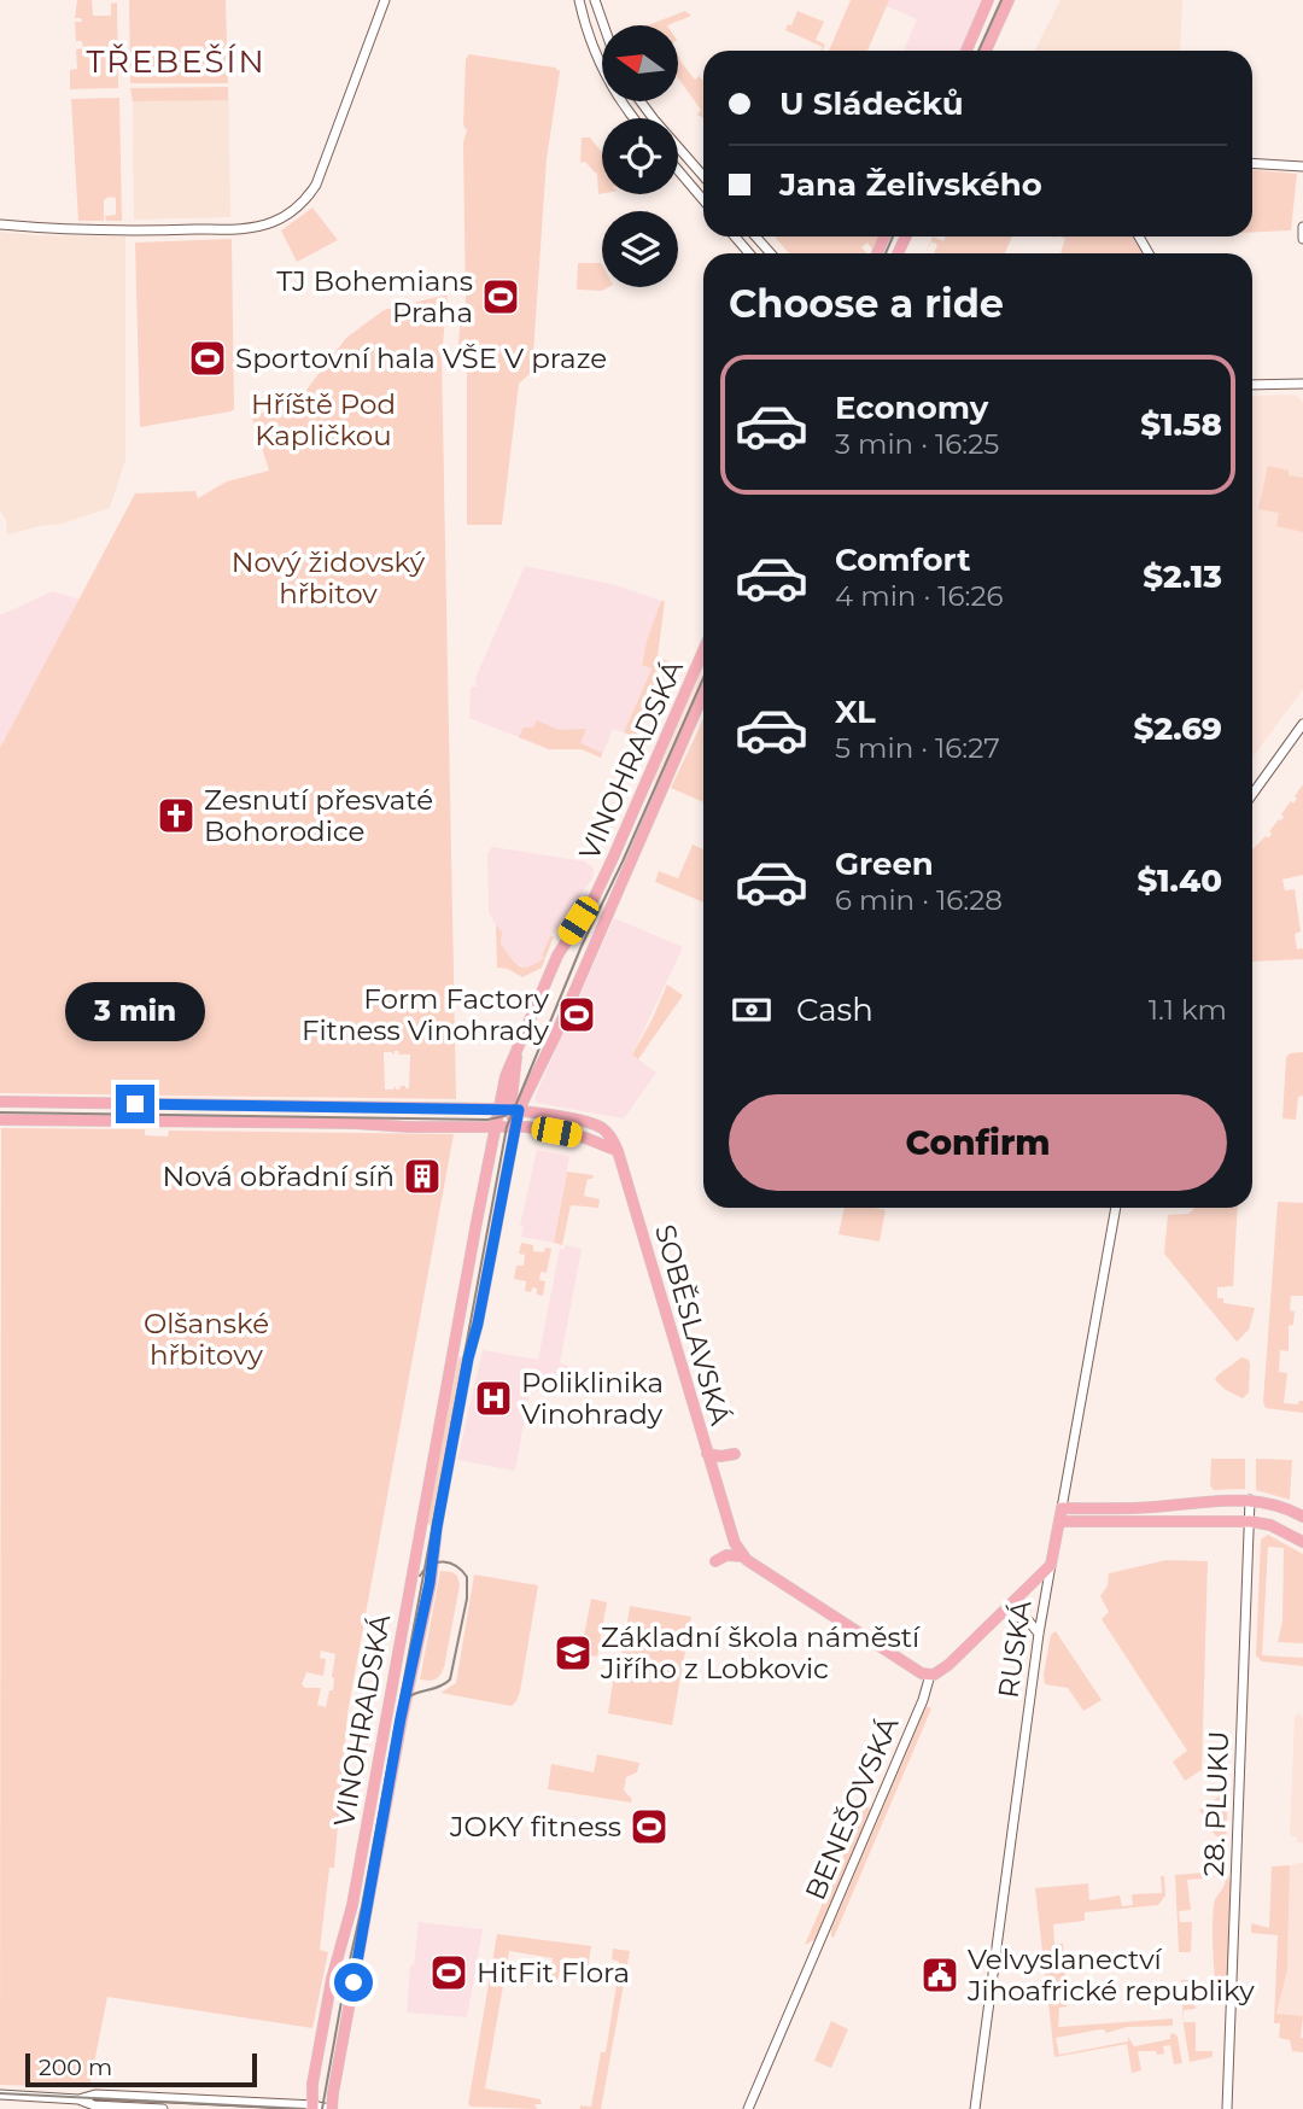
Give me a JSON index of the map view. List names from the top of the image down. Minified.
{"streets":{"main road":["VINOHRADSKÁ","SOBĚSLAVSKÁ","RUSKÁ"],"street":["28. PLUKU","BENEŠOVSKÁ"]},"districts":["TŘEBEŠÍN"],"parks":["Hříště Pod Kapličkou","Nový židovský hřbitov","Olšanské hřbitovy"],"places":{"sports":["TJ Bohemians Praha","Sportovní hala VŠE V praze","Form Factory Fitness Vinohrady","JOKY fitness","HitFit Flora"],"church":["Zesnutí přesvaté Bohorodice"],"building":["Nová obřadní síň"],"hospital":["Poliklinika Vinohrady"],"school or university":["Základní škola náměstí Jiřího z Lobkovic"],"public building":["Velvyslanectví Jihoafrické republiky"]},"scale_bar":"200 m","north":"left","page":{"banner":["U Sládečků","Jana Želivského"],"heading":"Choose a ride","list":[{"name":"Economy","note":"3 min · 16:25","value":"$1.58"},{"name":"Comfort","note":"4 min · 16:26","value":"$2.13"},{"name":"XL","note":"5 min · 16:27","value":"$2.69"},{"name":"Green","note":"6 min · 16:28","value":"$1.40"}],"pay":["Cash","1.1 km"],"bubble":"3 min","buttons":"Confirm","scale":"200 m"}}
